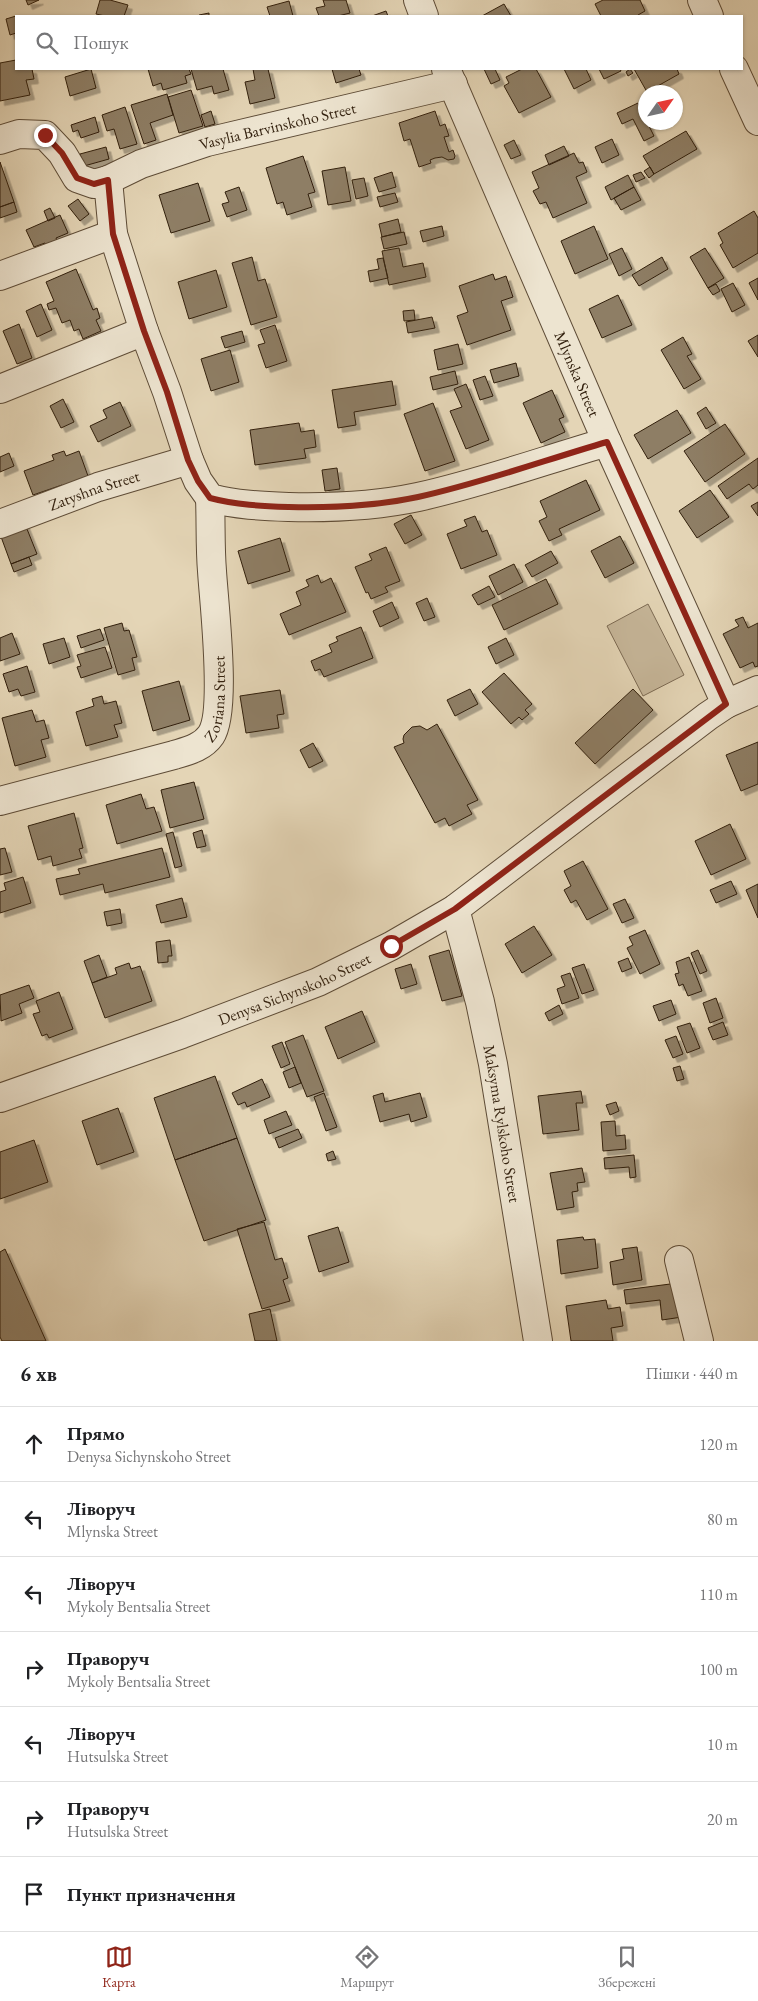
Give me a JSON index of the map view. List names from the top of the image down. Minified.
{"streets":{"street":["Vasylia Barvinskoho Street","Mlynska Street","Zatyshna Street","Zoriana Street","Denysa Sichynskoho Street","Maksyma Rylskoho Street"]},"crossings":[["Vasylia Barvinskoho Street","Mlynska Street"],["Mlynska Street","Denysa Sichynskoho Street"],["Denysa Sichynskoho Street","Maksyma Rylskoho Street"]],"north":"top right","page":{"search":"Пошук","heading":["6 хв","Пішки · 440 m"],"list":[["Прямо","Denysa Sichynskoho Street","120 m"],["Ліворуч","Mlynska Street","80 m"],["Ліворуч","Mykoly Bentsalia Street","110 m"],["Праворуч","Mykoly Bentsalia Street","100 m"],["Ліворуч","Hutsulska Street","10 m"],["Праворуч","Hutsulska Street","20 m"],"Пункт призначення"],"nav":["Карта","Маршрут","Збережені"]}}
